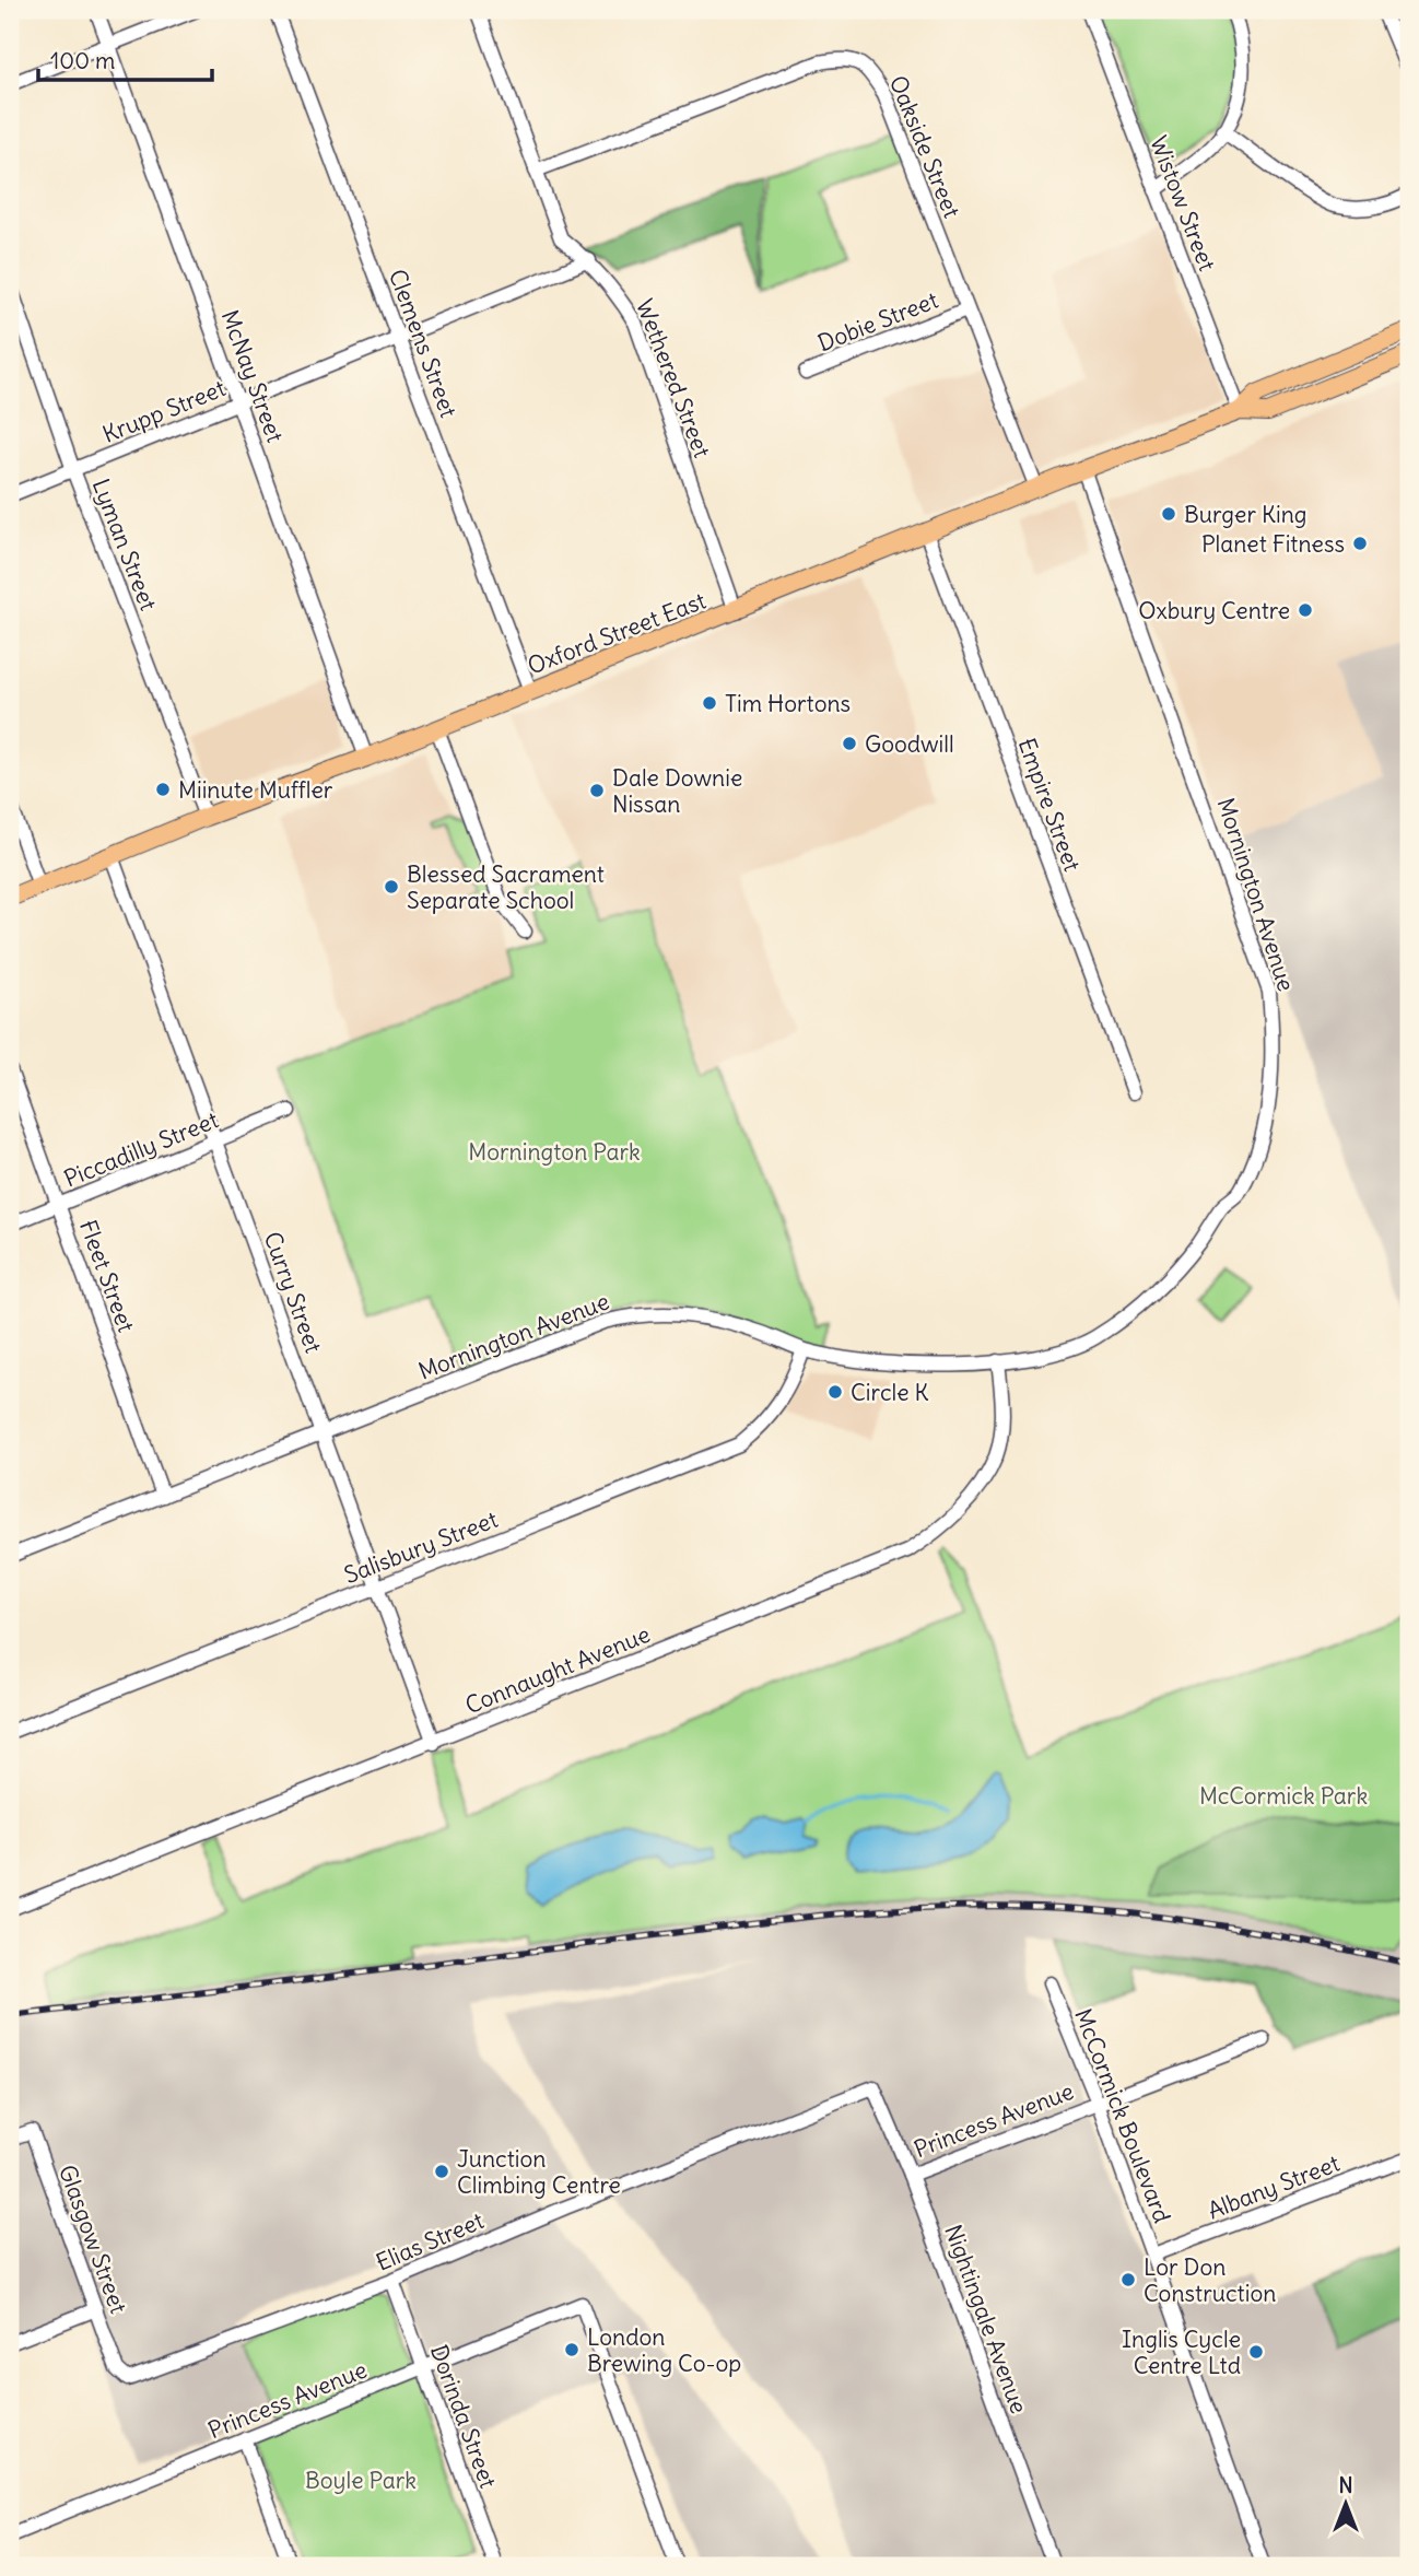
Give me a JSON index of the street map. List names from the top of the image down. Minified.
{"streets":{"main road":["Oxford Street East"],"street":["Oakside Street","Wistow Street","Dobie Street","Clemens Street","McNay Street","Wethered Street","Krupp Street","Lyman Street","Empire Street","Mornington Avenue","Piccadilly Street","Fleet Street","Curry Street","Salisbury Street","Connaught Avenue","McCormick Boulevard","Princess Avenue","Albany Street","Glasgow Street","Elias Street","Nightingale Avenue","Dorinda Street"]},"crossings":[["Oakside Street","Dobie Street"],["Oakside Street","Wethered Street"],["Oakside Street","Oxford Street East"],["Wistow Street","Oxford Street East"],["Clemens Street","Krupp Street"],["Clemens Street","Oxford Street East"],["McNay Street","Krupp Street"],["McNay Street","Oxford Street East"],["Wethered Street","Krupp Street"],["Wethered Street","Oxford Street East"],["Krupp Street","Lyman Street"],["Lyman Street","Oxford Street East"],["Oxford Street East","Empire Street"],["Oxford Street East","Mornington Avenue"],["Oxford Street East","Curry Street"],["Mornington Avenue","Fleet Street"],["Mornington Avenue","Curry Street"],["Mornington Avenue","Salisbury Street"],["Mornington Avenue","Connaught Avenue"],["Piccadilly Street","Fleet Street"],["Piccadilly Street","Curry Street"],["Curry Street","Salisbury Street"],["Curry Street","Connaught Avenue"],["McCormick Boulevard","Princess Avenue"],["McCormick Boulevard","Albany Street"],["Princess Avenue","Nightingale Avenue"],["Princess Avenue","Dorinda Street"],["Glasgow Street","Elias Street"],["Elias Street","Nightingale Avenue"],["Elias Street","Dorinda Street"]],"parks":["Mornington Park","McCormick Park","Boyle Park"],"places":["Burger King","Planet Fitness","Oxbury Centre","Tim Hortons","Goodwill","Miinute Muffler","Dale Downie Nissan","Blessed Sacrament Separate School","Circle K","Junction Climbing Centre","Lor Don Construction","London Brewing Co-op","Inglis Cycle Centre Ltd"],"scale_bar":"100 m","north":"top"}
